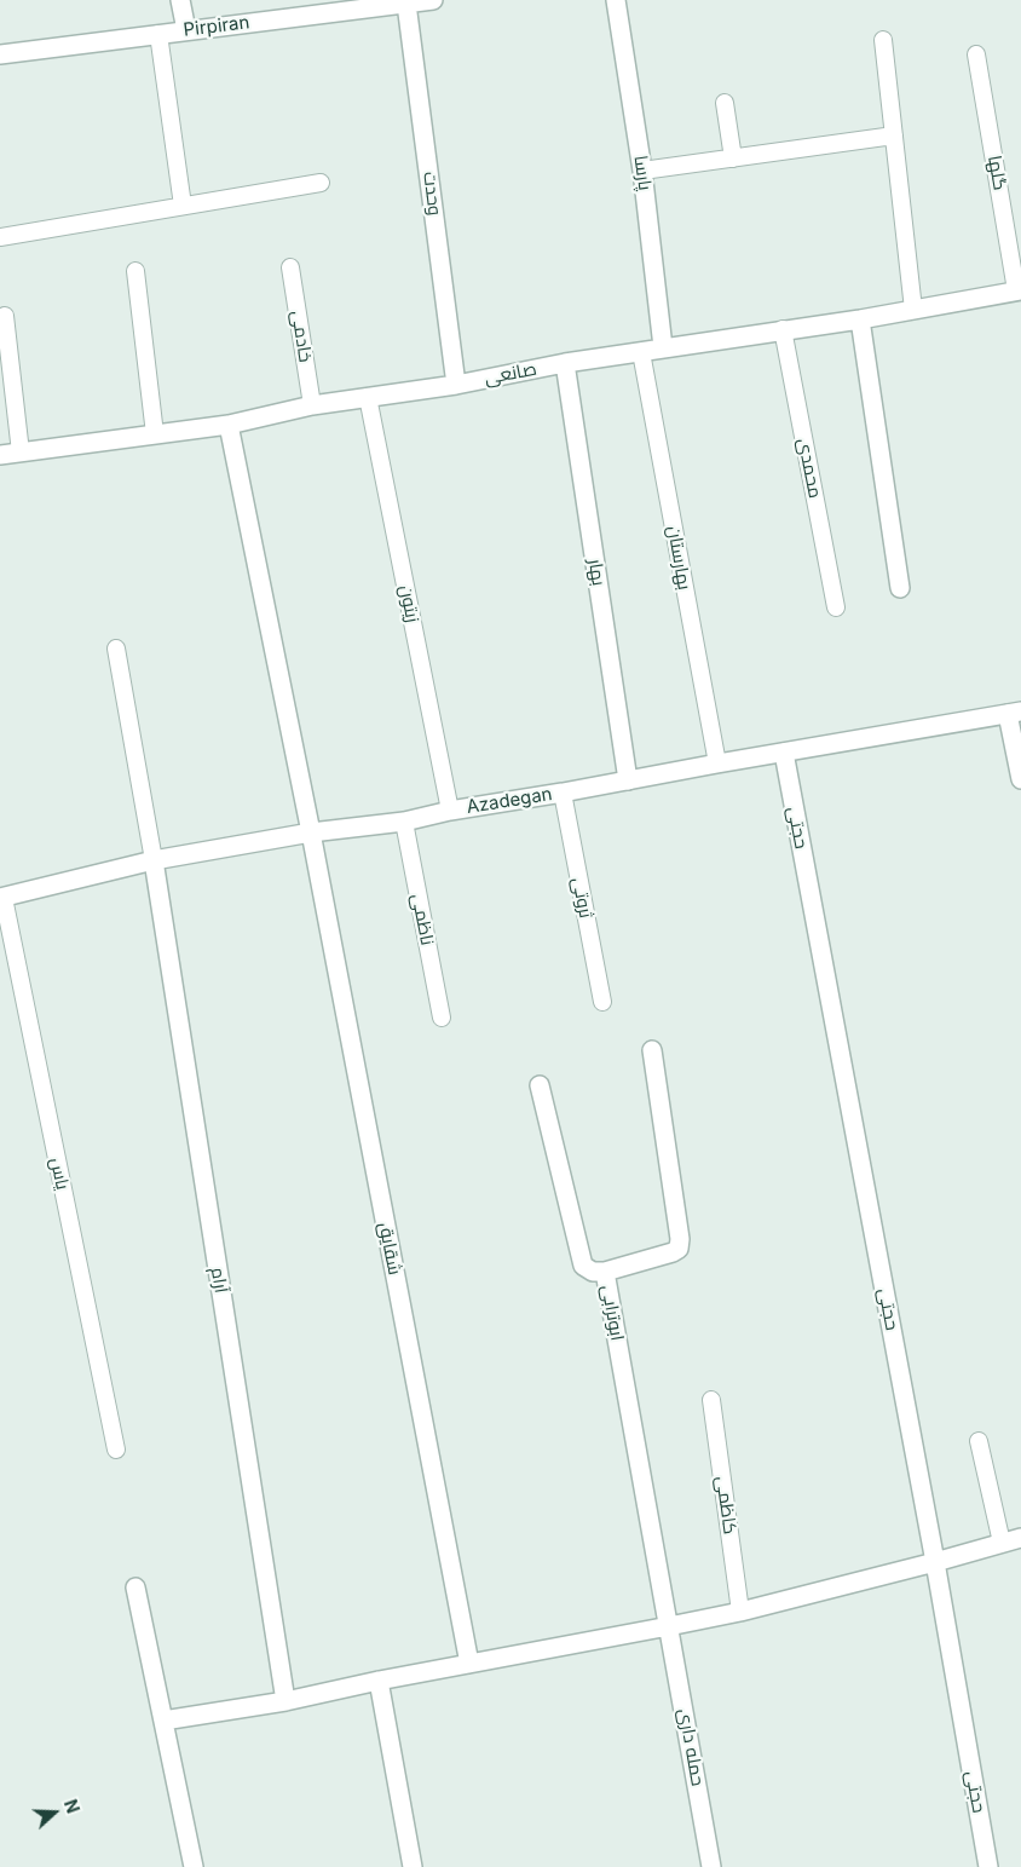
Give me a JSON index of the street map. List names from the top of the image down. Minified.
{"streets":{"street":["Pirpiran","پارسا","وحدت","صانعی","بهار","Azadegan","حجتی","شقایق","آرام","ابوترابی","حمله داری"],"lane":["گلها","خادمی","محمدی","بهارستان","زیتون","ثروتی","ناظمی","یاس","کاظمی"]},"crossings":[["Pirpiran","وحدت"],["پارسا","صانعی"],["گلها","صانعی"],["وحدت","صانعی"],["خادمی","صانعی"],["صانعی","محمدی"],["صانعی","بهارستان"],["صانعی","بهار"],["صانعی","زیتون"],["صانعی","شقایق"],["بهارستان","Azadegan"],["بهار","Azadegan"],["زیتون","Azadegan"],["Azadegan","حجتی"],["Azadegan","ثروتی"],["Azadegan","ناظمی"],["Azadegan","یاس"],["Azadegan","شقایق"],["Azadegan","آرام"],["ابوترابی","حمله داری"]],"north":"right"}
